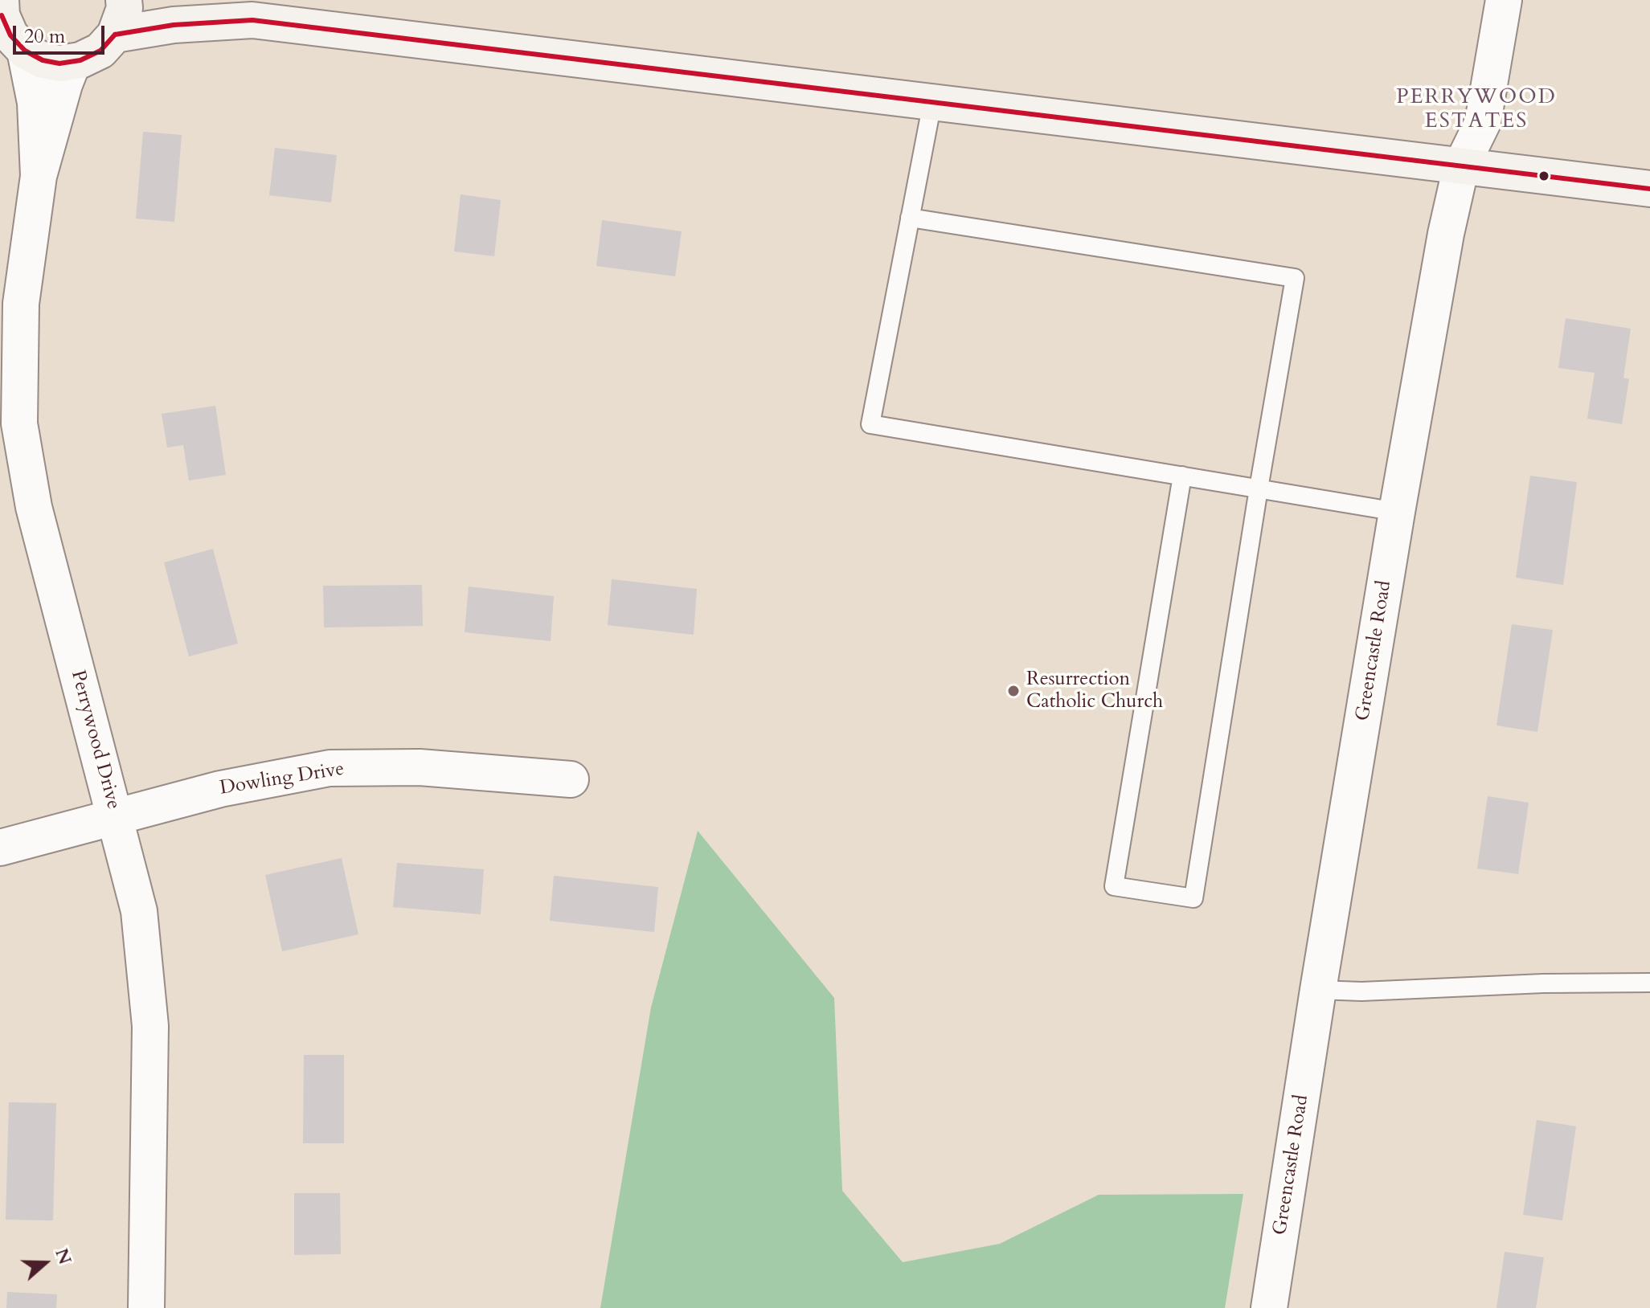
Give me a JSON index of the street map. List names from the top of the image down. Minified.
{"streets":{"street":["Greencastle Road","Perrywood Drive","Dowling Drive"]},"crossings":[["Perrywood Drive","Dowling Drive"]],"districts":["PERRYWOOD ESTATES"],"places":["Resurrection Catholic Church"],"scale_bar":"20 m","north":"right"}
